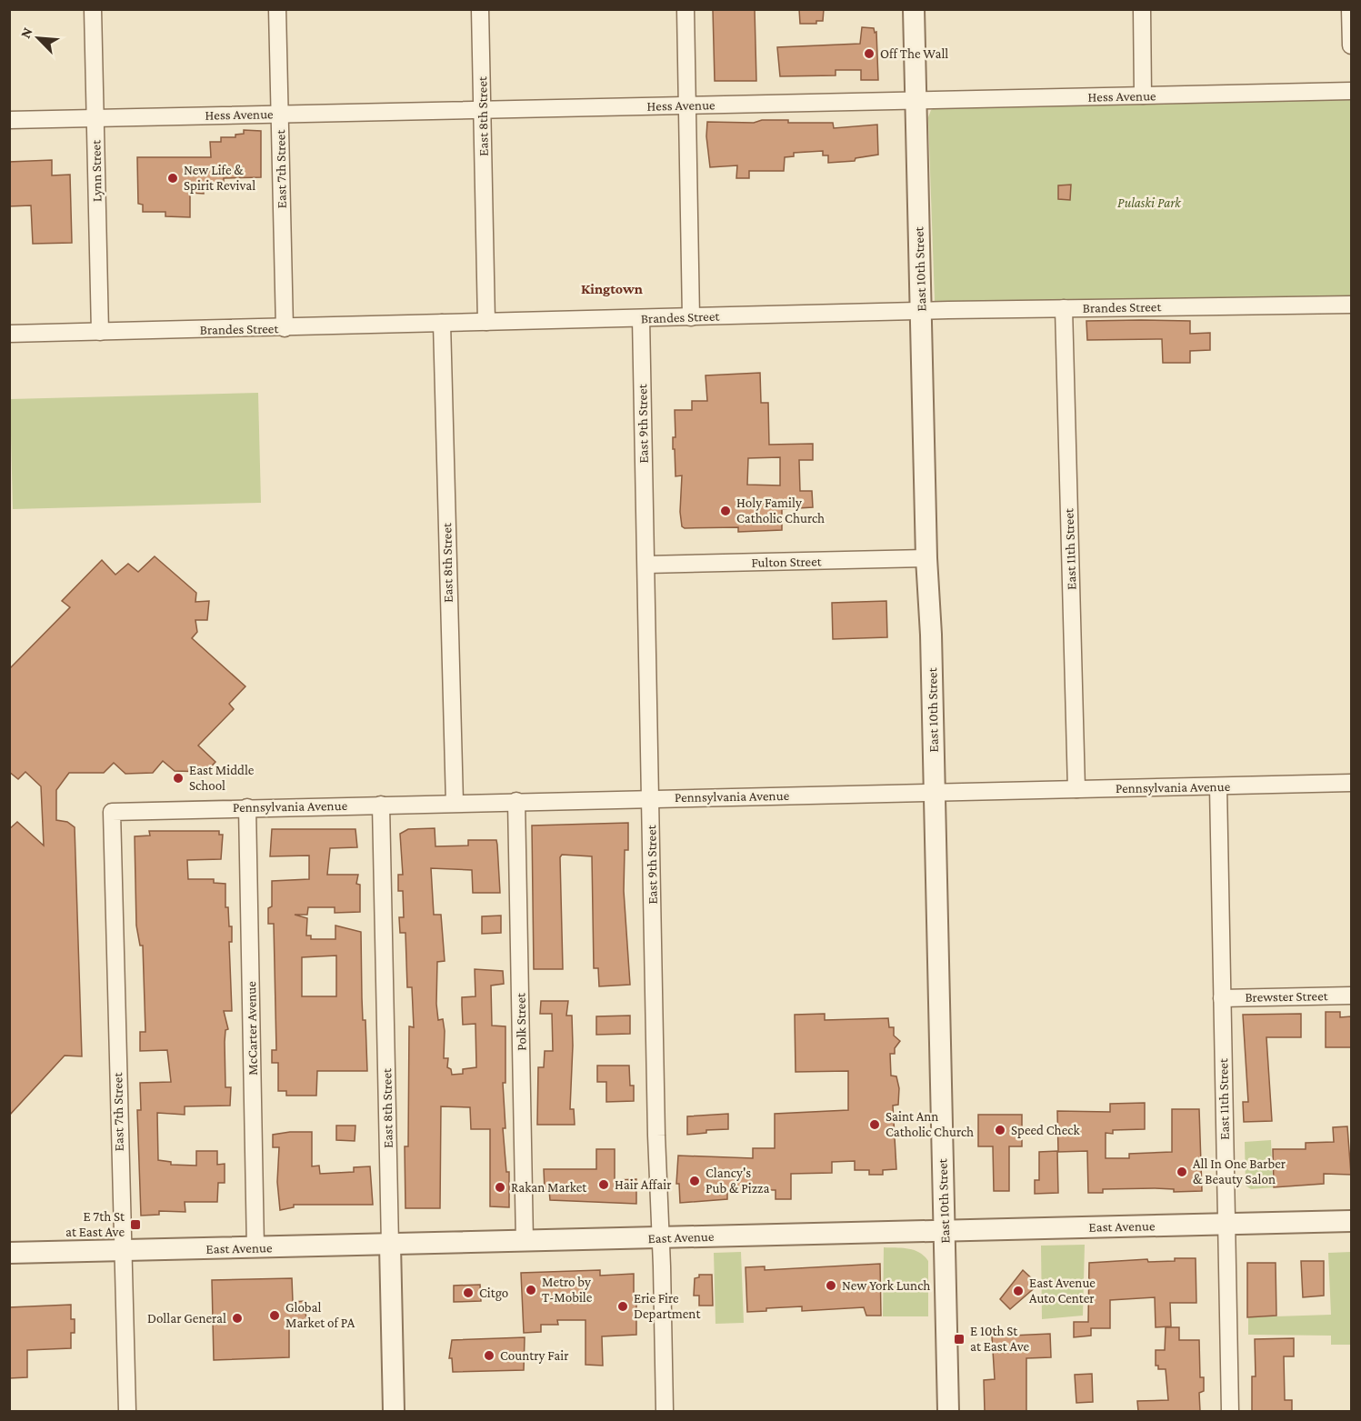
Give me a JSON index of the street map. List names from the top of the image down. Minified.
{"streets":{"street":["Hess Avenue","East 8th Street","East 7th Street","Lynn Street","East 10th Street","Brandes Street","East 9th Street","East 11th Street","Fulton Street","Pennsylvania Avenue","Brewster Street","Polk Street","McCarter Avenue","East Avenue"]},"crossings":[["Hess Avenue","East 8th Street"],["Hess Avenue","East 7th Street"],["Hess Avenue","Lynn Street"],["Hess Avenue","East 10th Street"],["East 8th Street","Brandes Street"],["East 8th Street","Pennsylvania Avenue"],["East 8th Street","East Avenue"],["East 7th Street","Brandes Street"],["East 7th Street","Pennsylvania Avenue"],["East 7th Street","East Avenue"],["Lynn Street","Brandes Street"],["East 10th Street","Brandes Street"],["East 10th Street","Fulton Street"],["East 10th Street","Pennsylvania Avenue"],["East 10th Street","East Avenue"],["Brandes Street","East 9th Street"],["Brandes Street","East 11th Street"],["East 9th Street","Fulton Street"],["East 9th Street","Pennsylvania Avenue"],["East 9th Street","East Avenue"],["East 11th Street","Pennsylvania Avenue"],["East 11th Street","Brewster Street"],["East 11th Street","East Avenue"],["Pennsylvania Avenue","Polk Street"],["Pennsylvania Avenue","McCarter Avenue"],["Polk Street","East Avenue"],["McCarter Avenue","East Avenue"]],"districts":["Kingtown"],"parks":["Pulaski Park"],"places":{"other":["Off The Wall","New Life & Spirit Revival","Holy Family Catholic Church","East Middle School","Saint Ann Catholic Church","Speed Check","All In One Barber & Beauty Salon","Clancy's Pub & Pizza","Hair Affair","Rakan Market","New York Lunch","Metro by T-Mobile","East Avenue Auto Center","Citgo","Erie Fire Department","Global Market of PA","Dollar General","Country Fair"],"transit":["E 7th St at East Ave","E 10th St at East Ave"]},"north":"top left"}
